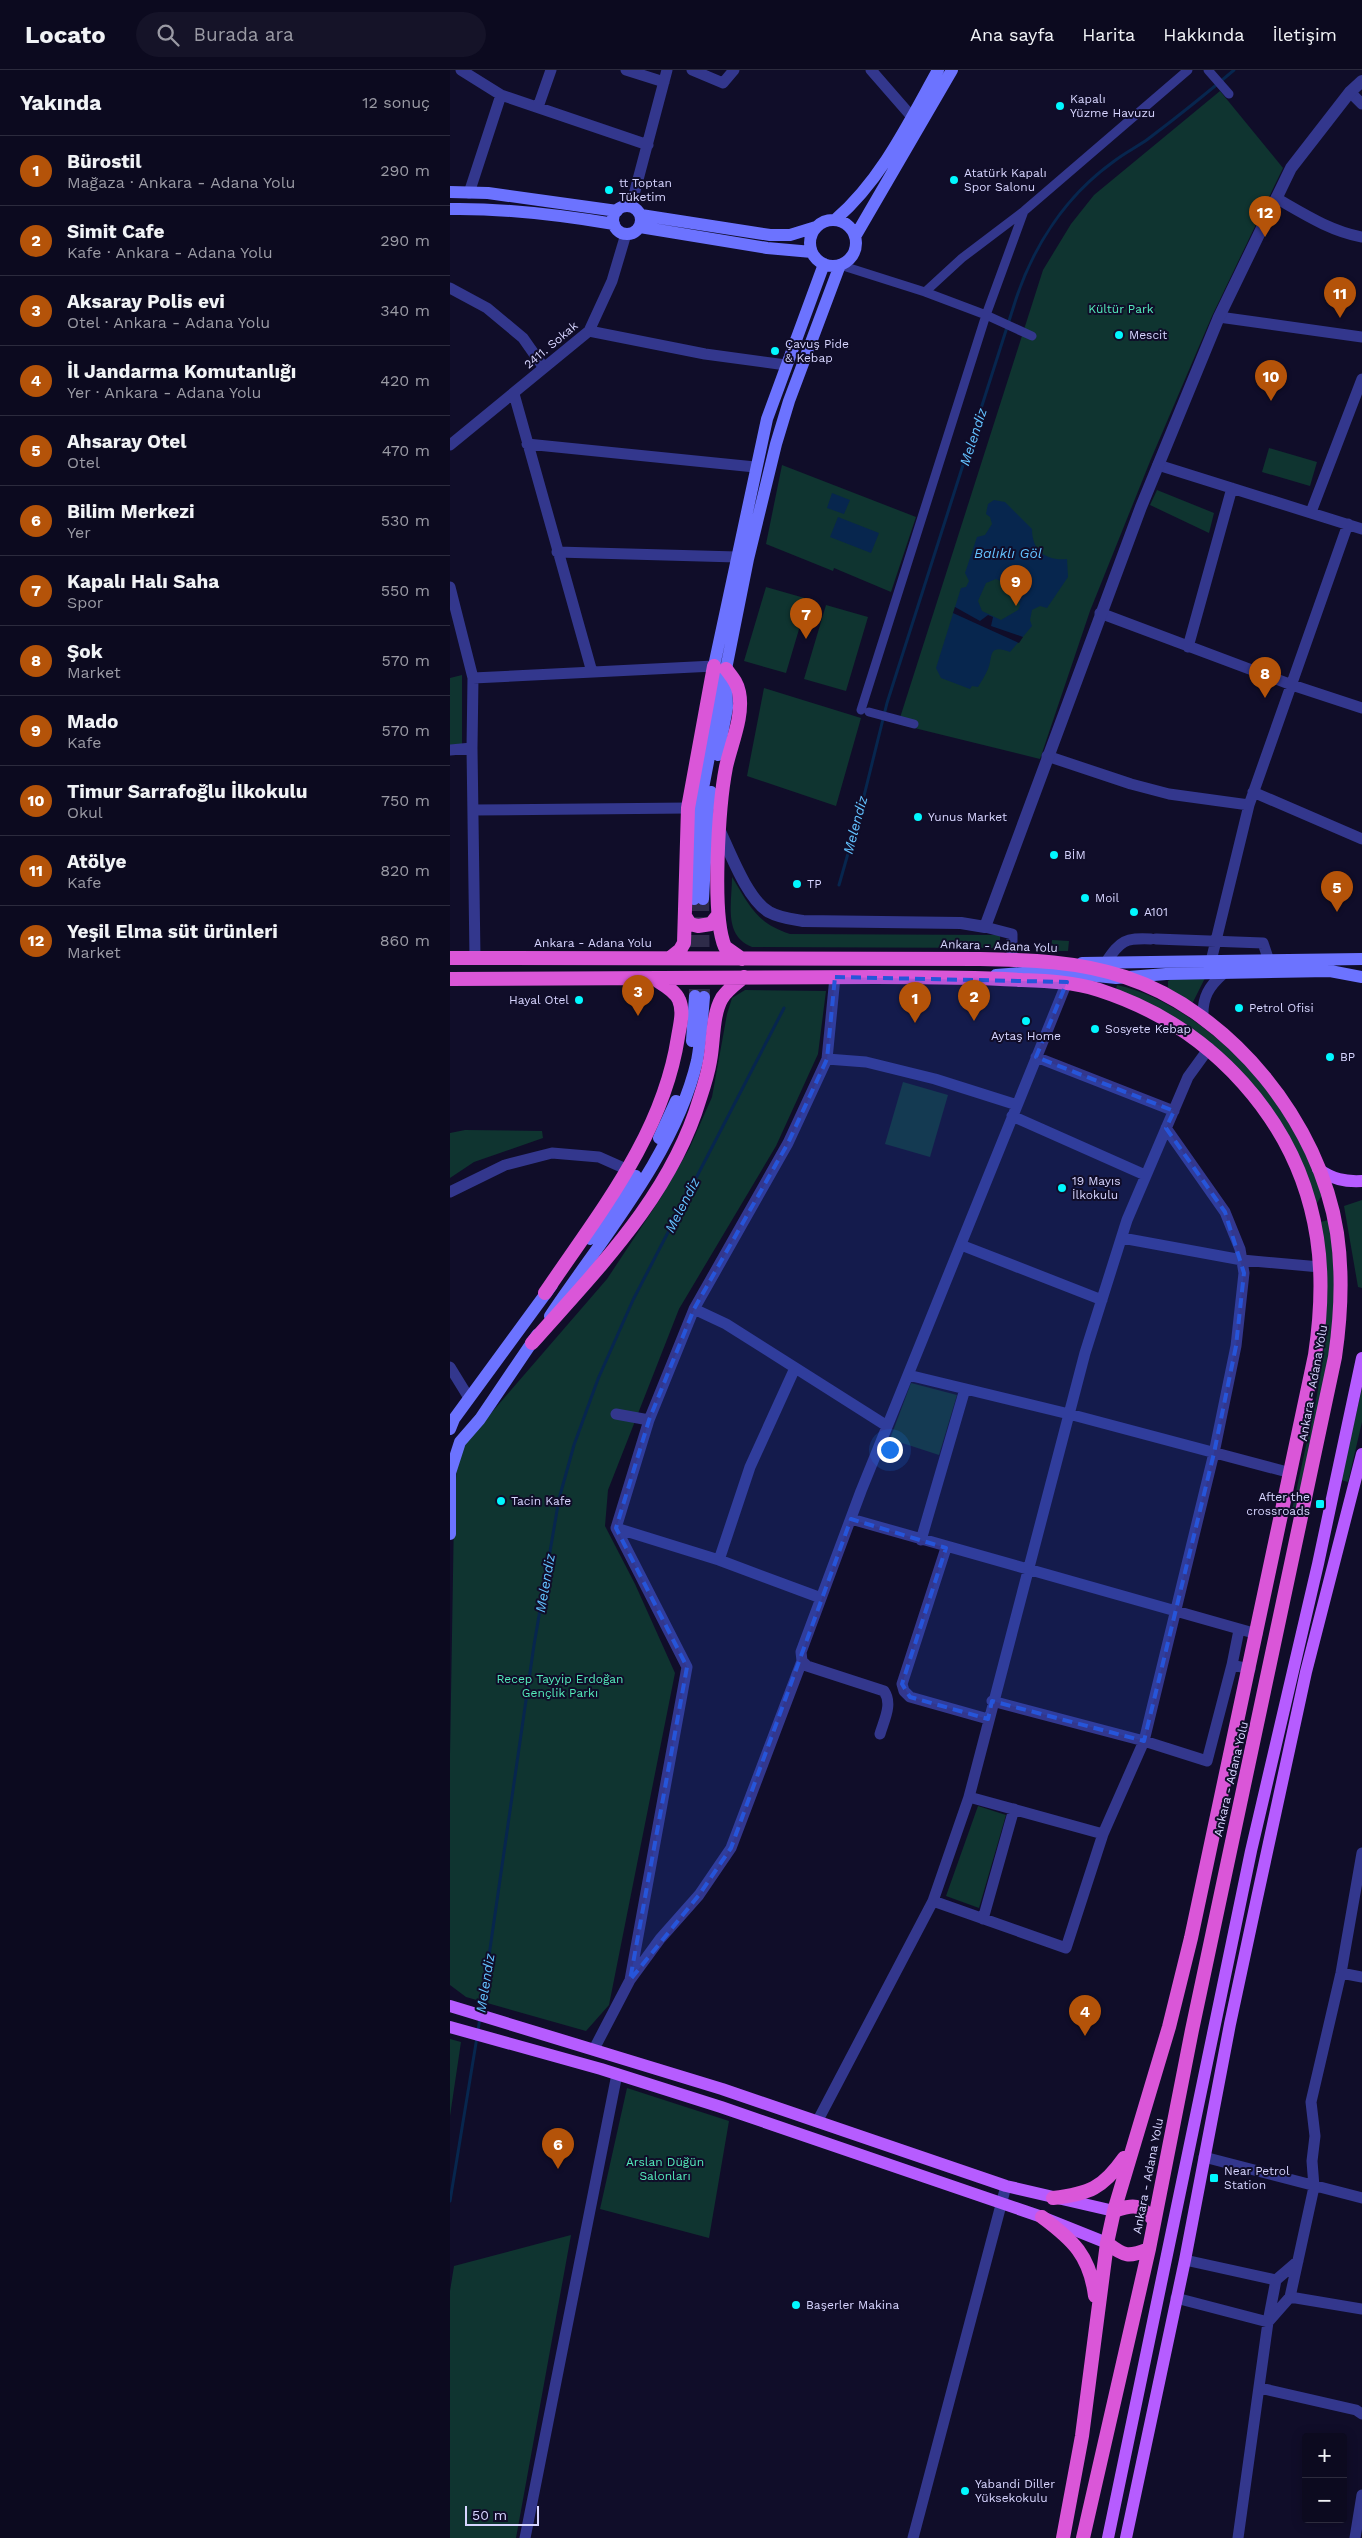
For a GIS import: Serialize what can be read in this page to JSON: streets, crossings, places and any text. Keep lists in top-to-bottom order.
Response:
{
  "streets": {
    "highway": ["Ankara - Adana Yolu"],
    "street": ["2411. Sokak"]
  },
  "water": ["Melendiz", "Balıklı Göl"],
  "parks": ["Kültür Park", "Recep Tayyip Erdoğan Gençlik Parkı", "Arslan Düğün Salonları"],
  "places": {
    "other": [
      "Kapalı Yüzme Havuzu",
      "Atatürk Kapalı Spor Salonu",
      "tt Toptan Tüketim",
      "Mescit",
      "Çavuş Pide & Kebap",
      "Yunus Market",
      "BİM",
      "TP",
      "Moil",
      "A101",
      "Hayal Otel",
      "Petrol Ofisi",
      "Aytaş Home",
      "Sosyete Kebap",
      "BP",
      "19 Mayıs İlkokulu",
      "Tacin Kafe",
      "Başerler Makina",
      "Yabandi Diller Yüksekokulu"
    ],
    "transit": ["After the crossroads", "Near Petrol Station"]
  },
  "scale_bar": "50 m",
  "page": {
    "header": "Locato",
    "search": "Burada ara",
    "nav": [
      "Ana sayfa",
      "Harita",
      "Hakkında",
      "İletişim"
    ],
    "heading": ["Yakında", "12 sonuç"],
    "list": [
      {
        "mark": "1",
        "name": "Bürostil",
        "note": "Mağaza · Ankara - Adana Yolu",
        "value": "290 m"
      },
      {
        "mark": "2",
        "name": "Simit Cafe",
        "note": "Kafe · Ankara - Adana Yolu",
        "value": "290 m"
      },
      {
        "mark": "3",
        "name": "Aksaray Polis evi",
        "note": "Otel · Ankara - Adana Yolu",
        "value": "340 m"
      },
      {
        "mark": "4",
        "name": "İl Jandarma Komutanlığı",
        "note": "Yer · Ankara - Adana Yolu",
        "value": "420 m"
      },
      {
        "mark": "5",
        "name": "Ahsaray Otel",
        "note": "Otel",
        "value": "470 m"
      },
      {
        "mark": "6",
        "name": "Bilim Merkezi",
        "note": "Yer",
        "value": "530 m"
      },
      {
        "mark": "7",
        "name": "Kapalı Halı Saha",
        "note": "Spor",
        "value": "550 m"
      },
      {
        "mark": "8",
        "name": "Şok",
        "note": "Market",
        "value": "570 m"
      },
      {
        "mark": "9",
        "name": "Mado",
        "note": "Kafe",
        "value": "570 m"
      },
      {
        "mark": "10",
        "name": "Timur Sarrafoğlu İlkokulu",
        "note": "Okul",
        "value": "750 m"
      },
      {
        "mark": "11",
        "name": "Atölye",
        "note": "Kafe",
        "value": "820 m"
      },
      {
        "mark": "12",
        "name": "Yeşil Elma süt ürünleri",
        "note": "Market",
        "value": "860 m"
      }
    ],
    "pins": [
      "12",
      "11",
      "10",
      "9",
      "7",
      "8",
      "5",
      "3",
      "2",
      "1",
      "4",
      "6"
    ],
    "map_buttons": ["+", "−"],
    "scale": "50 m"
  }
}
